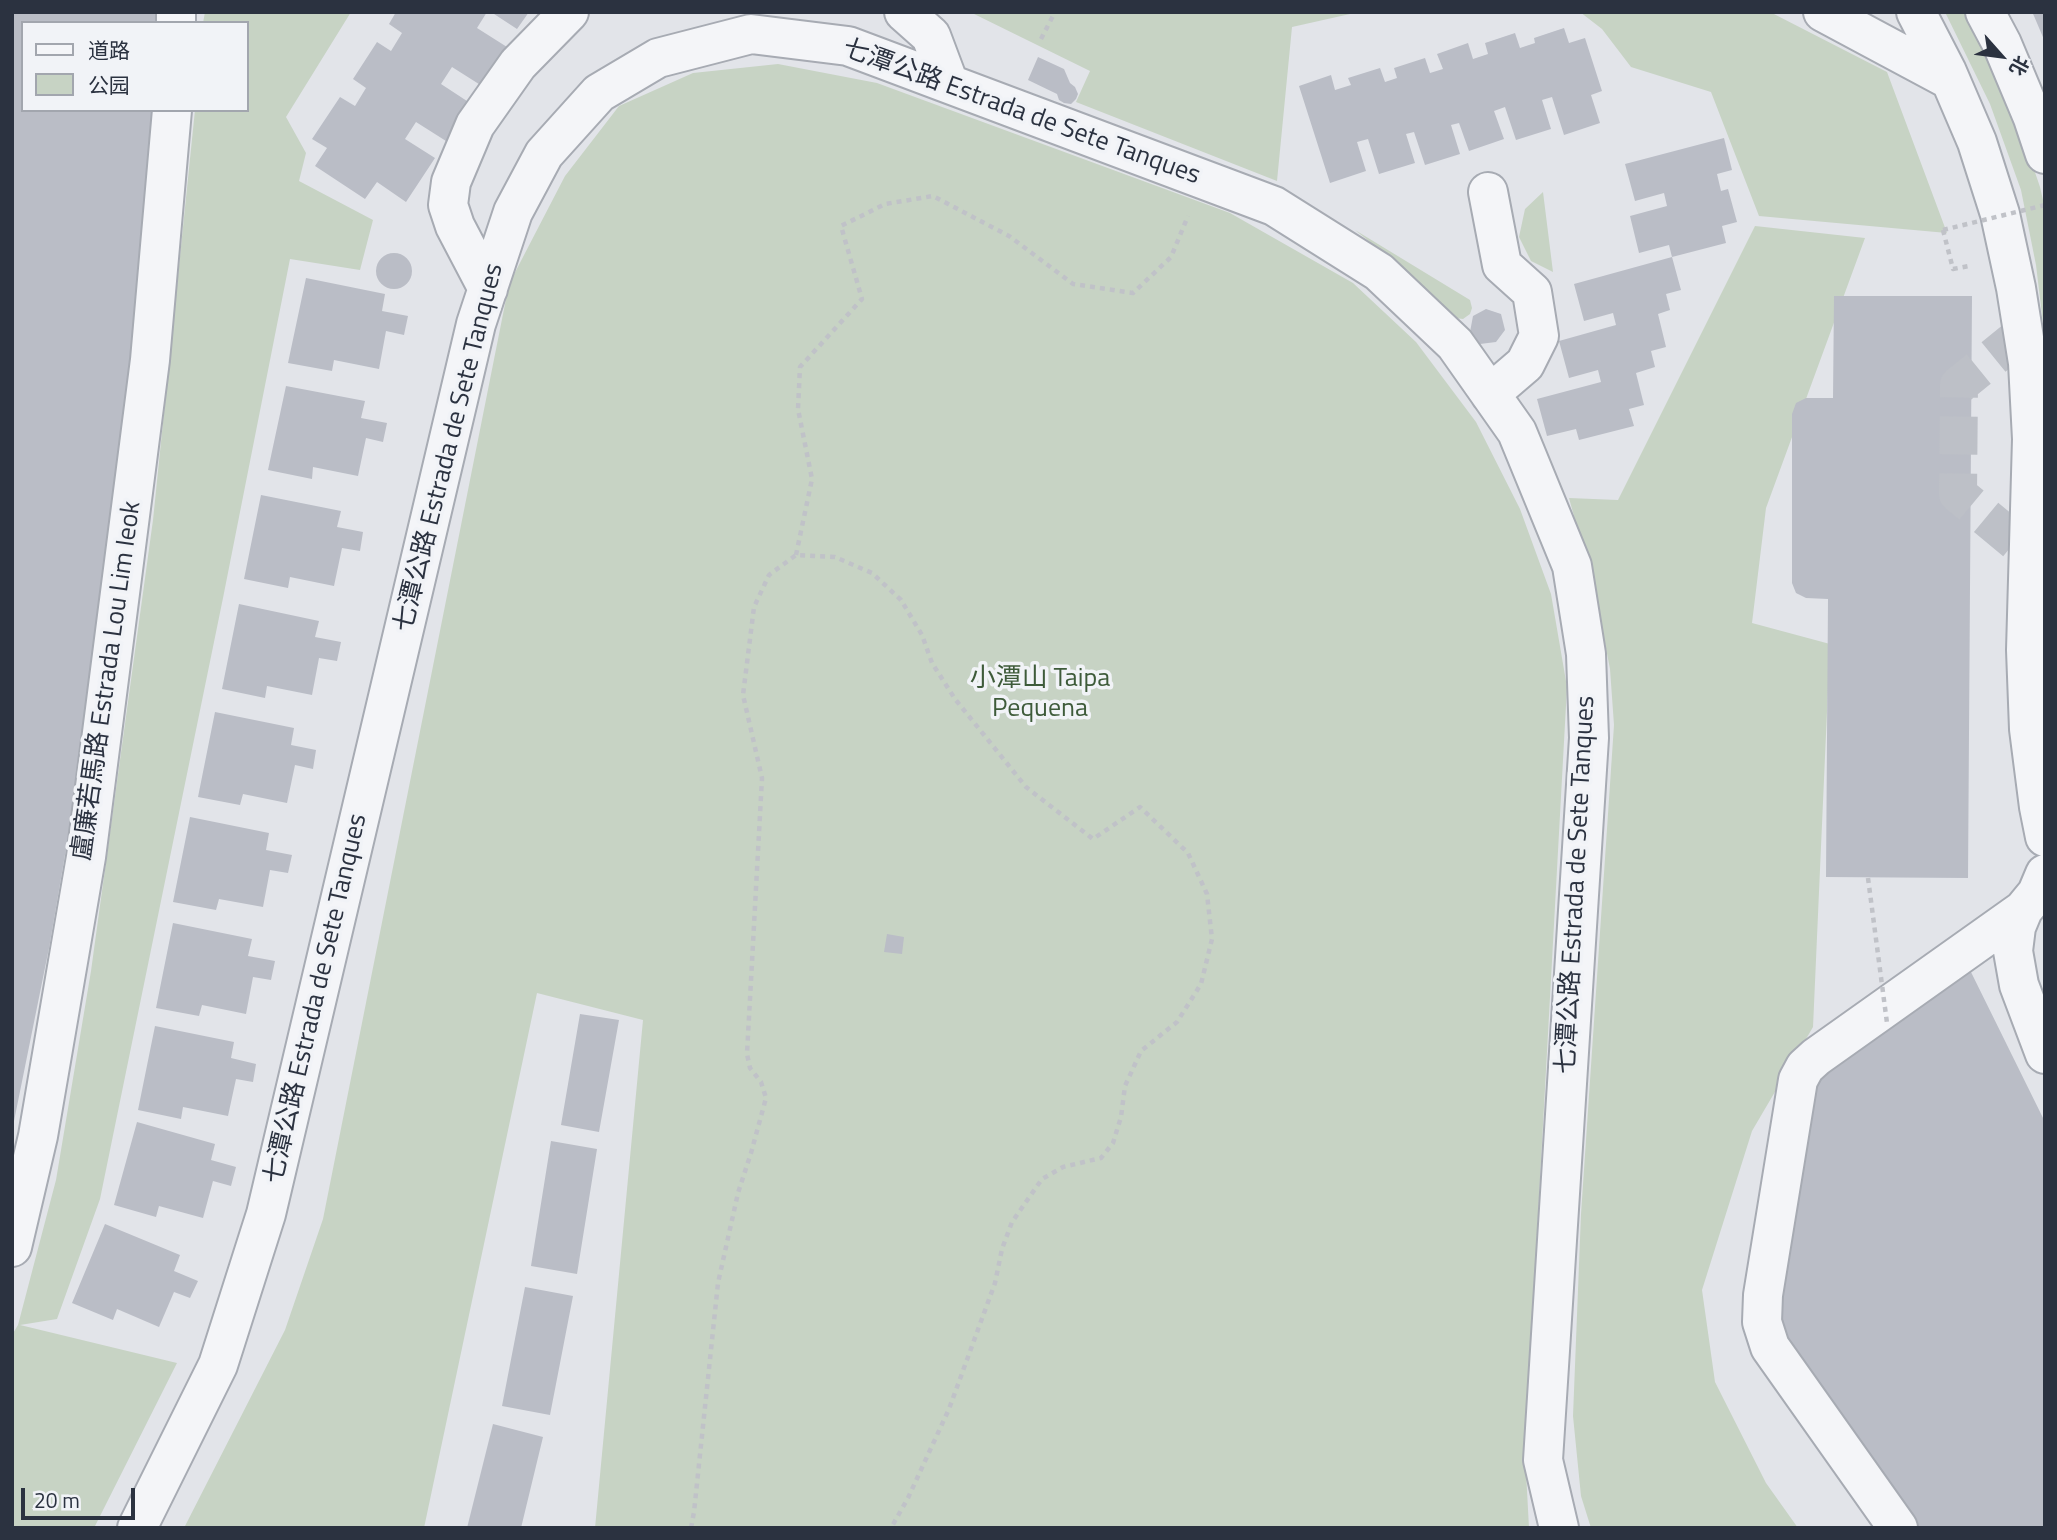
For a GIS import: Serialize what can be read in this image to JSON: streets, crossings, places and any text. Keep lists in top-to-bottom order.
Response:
{
  "streets": {
    "street": ["七潭公路 Estrada de Sete Tanques", "盧廉若馬路 Estrada Lou Lim Ieok"]
  },
  "parks": ["小潭山 Taipa Pequena"],
  "legend": ["道路", "公园"],
  "scale_bar": "20 m",
  "north": "bottom right"
}
